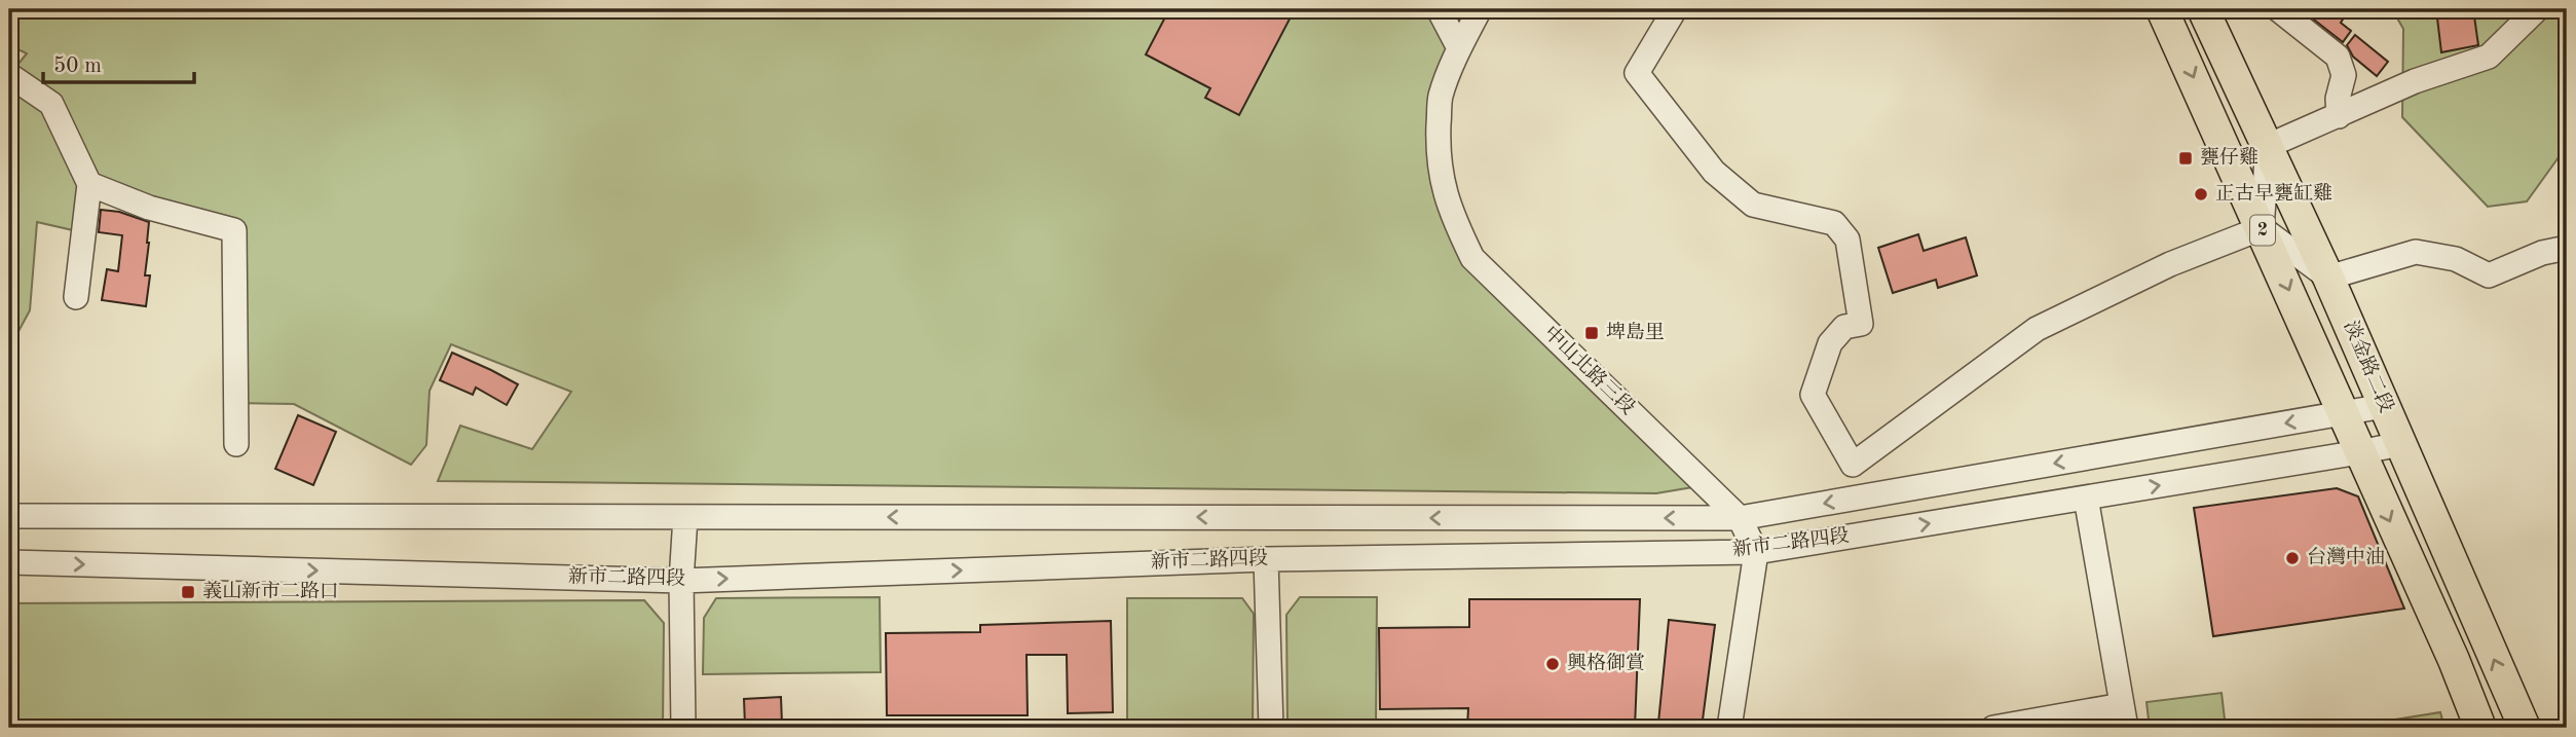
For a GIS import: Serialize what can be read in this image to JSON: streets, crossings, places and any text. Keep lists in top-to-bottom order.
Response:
{
  "streets": {
    "main road": ["2", "淡金路二段"],
    "street": ["中山北路三段", "新市二路四段"]
  },
  "crossings": [
    ["淡金路二段", "新市二路四段"],
    ["中山北路三段", "新市二路四段"]
  ],
  "places": {
    "transit": ["甕仔雞", "埤島里", "義山新市二路口"],
    "other": ["正古早甕缸雞", "台灣中油", "興格御賞"]
  },
  "scale_bar": "50 m"
}
